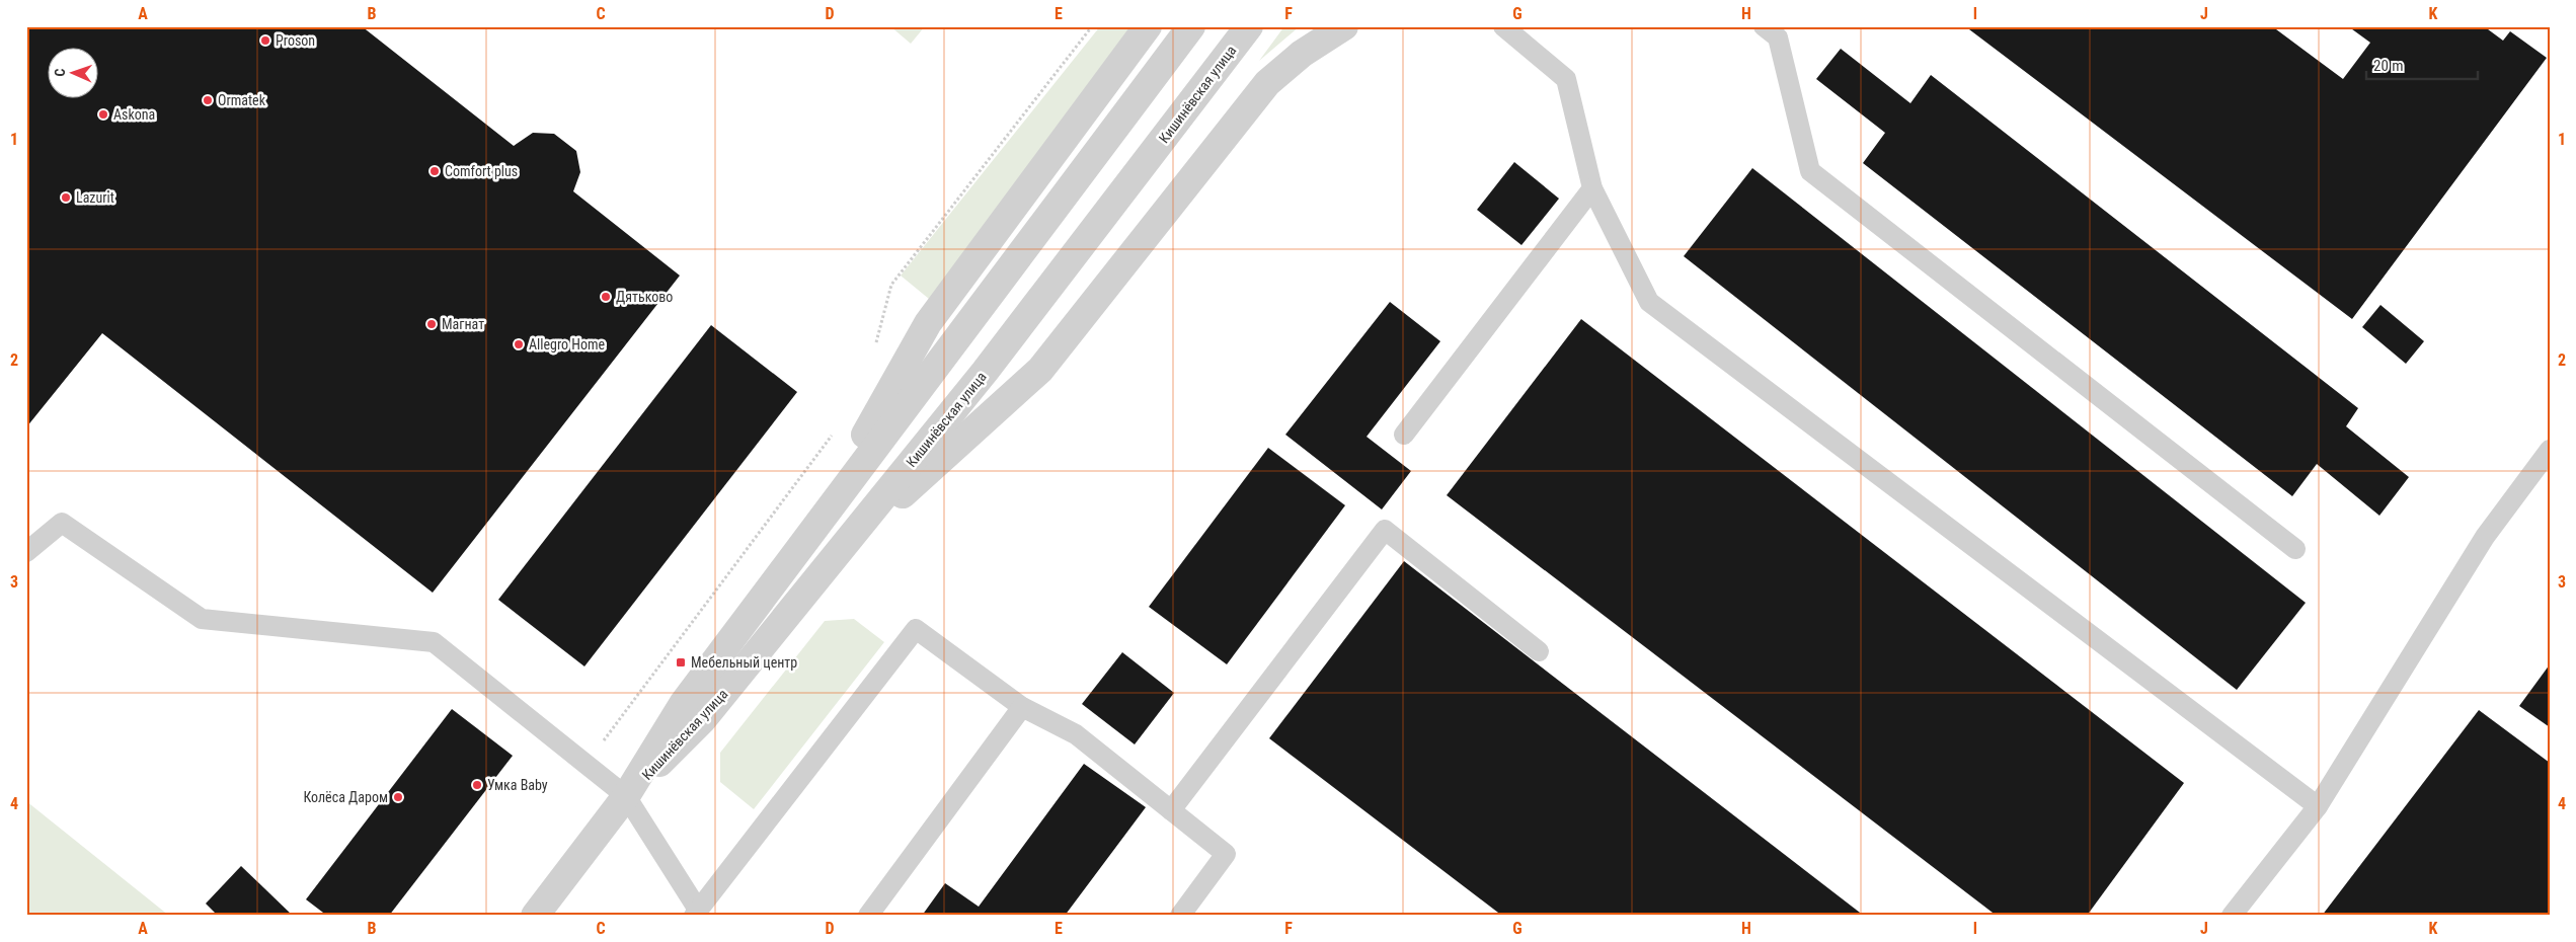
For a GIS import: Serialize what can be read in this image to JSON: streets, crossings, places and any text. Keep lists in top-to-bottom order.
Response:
{
  "streets": {
    "street": ["Кишинёвская улица"]
  },
  "places": {
    "other": [
      "Proson",
      "Ormatek",
      "Askona",
      "Comfort plus",
      "Lazurit",
      "Дятьково",
      "Магнат",
      "Allegro Home",
      "Умка Baby",
      "Колёса Даром"
    ],
    "transit": ["Мебельный центр"]
  },
  "scale_bar": "20 m",
  "north": "left",
  "grid": {
    "columns": [
      "A",
      "B",
      "C",
      "D",
      "E",
      "F",
      "G",
      "H",
      "I",
      "J",
      "K"
    ],
    "rows": [
      "1",
      "2",
      "3",
      "4"
    ]
  }
}
